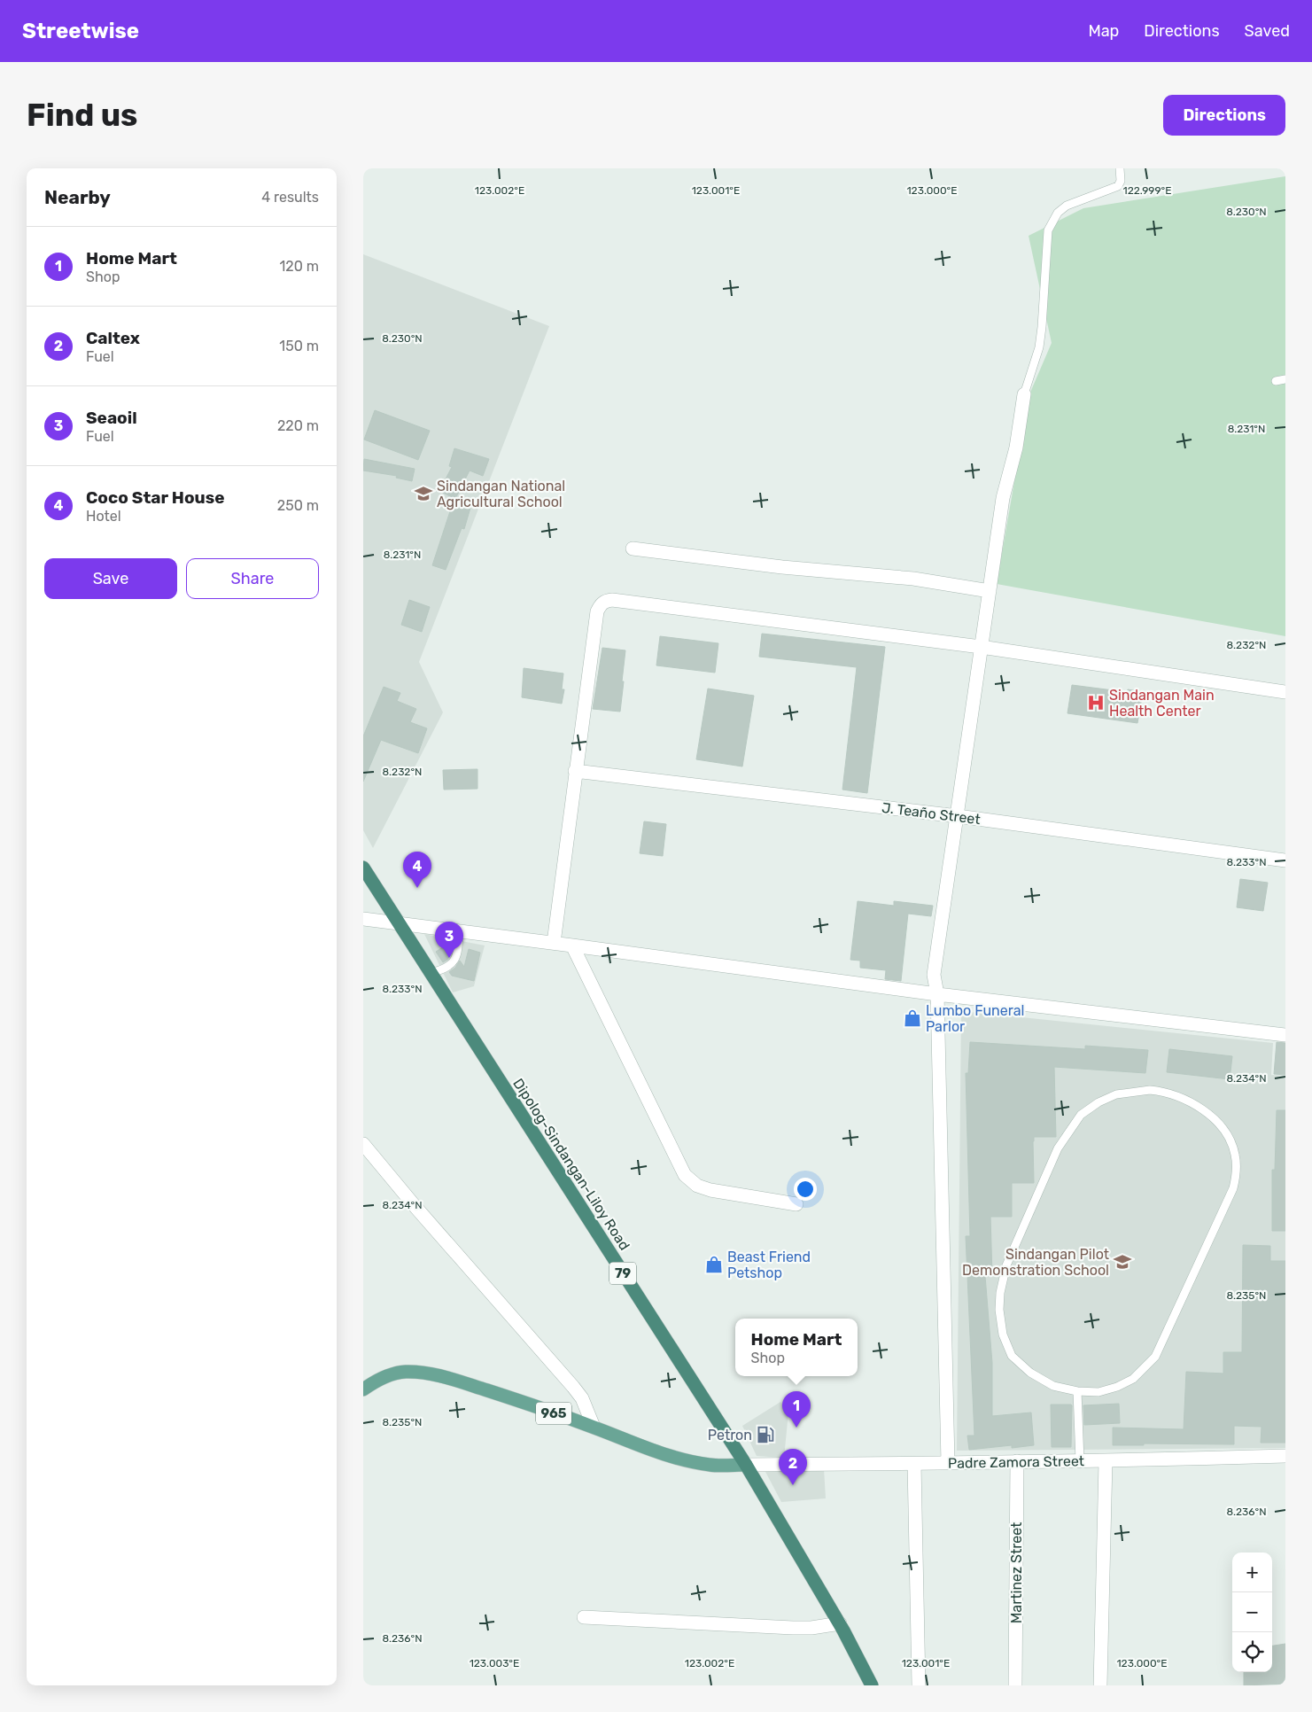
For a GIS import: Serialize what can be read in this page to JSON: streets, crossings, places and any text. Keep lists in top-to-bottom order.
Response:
{
  "streets": {
    "highway": ["Dipolog-Sindangan-Liloy Road", "79"],
    "main road": ["965"],
    "street": ["J. Teaño Street", "Padre Zamora Street", "Martinez Street"]
  },
  "crossings": [
    ["Dipolog-Sindangan-Liloy Road", "965"],
    ["Dipolog-Sindangan-Liloy Road", "Padre Zamora Street"],
    ["965", "Padre Zamora Street"],
    ["Padre Zamora Street", "Martinez Street"]
  ],
  "places": {
    "school or university": ["Sindangan National Agricultural School", "Sindangan Pilot Demonstration School"],
    "hospital": ["Sindangan Main Health Center"],
    "shop": ["Lumbo Funeral Parlor", "Beast Friend Petshop"],
    "fuel station": ["Petron"]
  },
  "page": {
    "header": "Streetwise",
    "nav": ["Map", "Directions", "Saved"],
    "buttons": [
      "Directions",
      ["Save", "Share"]
    ],
    "title": "Find us",
    "heading": ["Nearby", "4 results"],
    "list": [
      {
        "mark": "1",
        "name": "Home Mart",
        "note": "Shop",
        "value": "120 m"
      },
      {
        "mark": "2",
        "name": "Caltex",
        "note": "Fuel",
        "value": "150 m"
      },
      {
        "mark": "3",
        "name": "Seaoil",
        "note": "Fuel",
        "value": "220 m"
      },
      {
        "mark": "4",
        "name": "Coco Star House",
        "note": "Hotel",
        "value": "250 m"
      }
    ],
    "pins": [
      "4",
      "3",
      "1",
      "2"
    ],
    "popup": ["Home Mart", "Shop"],
    "map_buttons": ["+", "−"]
  },
  "coordinates": [
    "123.002°E",
    "123.001°E",
    "123.000°E",
    "122.999°E",
    "8.230°N",
    "8.231°N",
    "8.232°N",
    "8.233°N",
    "8.234°N",
    "8.235°N",
    "8.236°N",
    "123.003°E"
  ]
}
